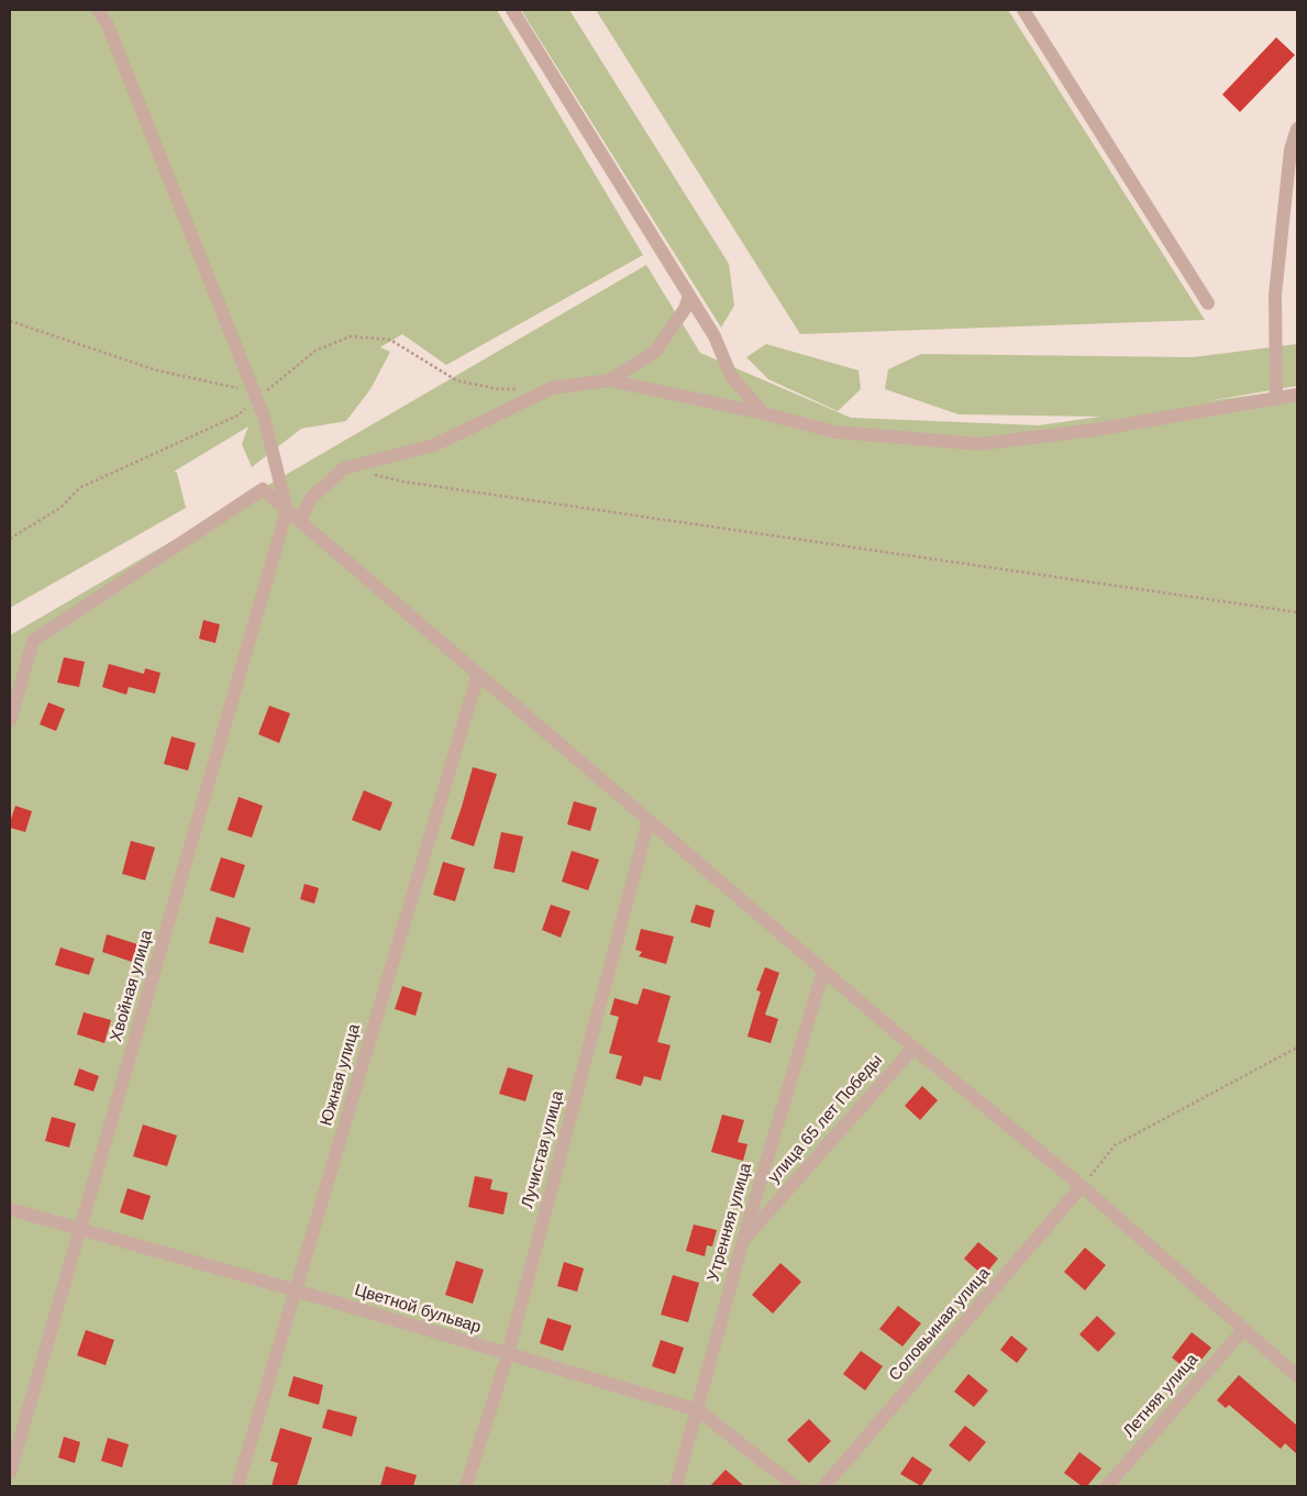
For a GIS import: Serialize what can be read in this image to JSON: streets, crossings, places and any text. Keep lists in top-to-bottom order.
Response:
{
  "streets": {
    "street": [
      "Хвойная улица",
      "Южная улица",
      "улица 65 лет Победы",
      "Лучистая улица",
      "Утренняя улица",
      "Цветной бульвар",
      "Соловьиная улица",
      "Летняя улица"
    ]
  },
  "crossings": [
    ["Хвойная улица", "Цветной бульвар"],
    ["Южная улица", "Цветной бульвар"],
    ["улица 65 лет Победы", "Утренняя улица"],
    ["Лучистая улица", "Цветной бульвар"],
    ["Утренняя улица", "Цветной бульвар"]
  ]
}
